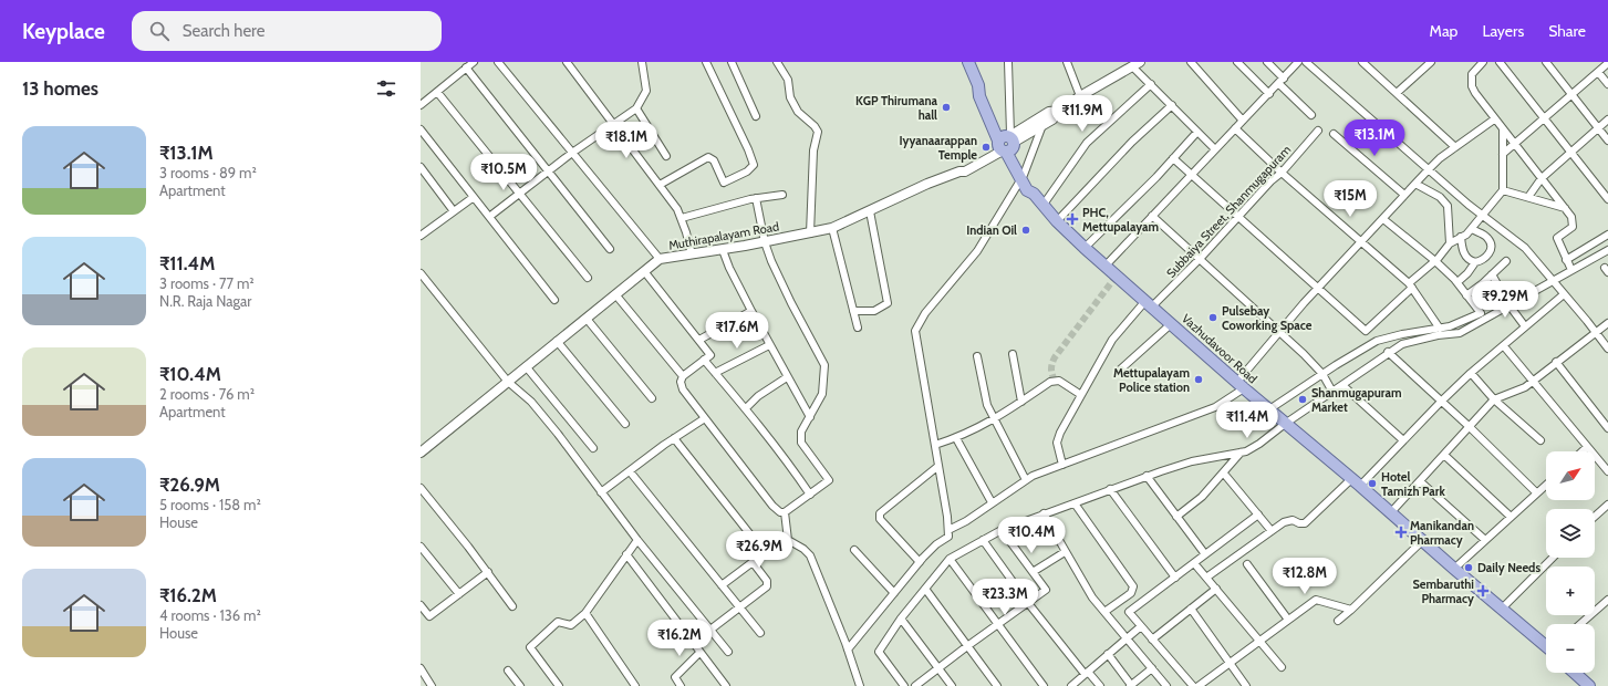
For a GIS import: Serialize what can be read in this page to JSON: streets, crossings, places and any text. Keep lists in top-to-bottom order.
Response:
{
  "streets": {
    "main road": ["Vazhudavoor Road"],
    "street": ["Subbaiya Street, Shanmugapuram", "Muthirapalayam Road"]
  },
  "crossings": [
    ["Subbaiya Street, Shanmugapuram", "Vazhudavoor Road"],
    ["Muthirapalayam Road", "Vazhudavoor Road"]
  ],
  "places": {
    "other": [
      "KGP Thirumana hall",
      "Iyyanaarappan Temple",
      "Indian Oil",
      "Pulsebay Coworking Space",
      "Mettupalayam Police station",
      "Shanmugapuram Market",
      "Hotel Tamizh Park",
      "Daily Needs"
    ],
    "health": ["PHC, Mettupalayam", "Manikandan Pharmacy", "Sembaruthi Pharmacy"]
  },
  "north": "top right",
  "page": {
    "header": "Keyplace",
    "search": "Search here",
    "nav": ["Map", "Layers", "Share"],
    "heading": "13 homes",
    "price": [
      "₹11.9M",
      "₹13.1M",
      "₹18.1M",
      "₹10.5M",
      "₹15M",
      "₹9.29M",
      "₹17.6M",
      "₹11.4M",
      "₹10.4M",
      "₹26.9M",
      "₹12.8M",
      "₹23.3M",
      "₹16.2M"
    ],
    "list": [
      {
        "name": "₹13.1M",
        "note": "3 rooms · 89 m² · Apartment"
      },
      {
        "name": "₹11.4M",
        "note": "3 rooms · 77 m² · N.R. Raja Nagar"
      },
      {
        "name": "₹10.4M",
        "note": "2 rooms · 76 m² · Apartment"
      },
      {
        "name": "₹26.9M",
        "note": "5 rooms · 158 m² · House"
      },
      {
        "name": "₹16.2M",
        "note": "4 rooms · 136 m² · House"
      }
    ],
    "map_buttons": ["+", "−"]
  }
}
